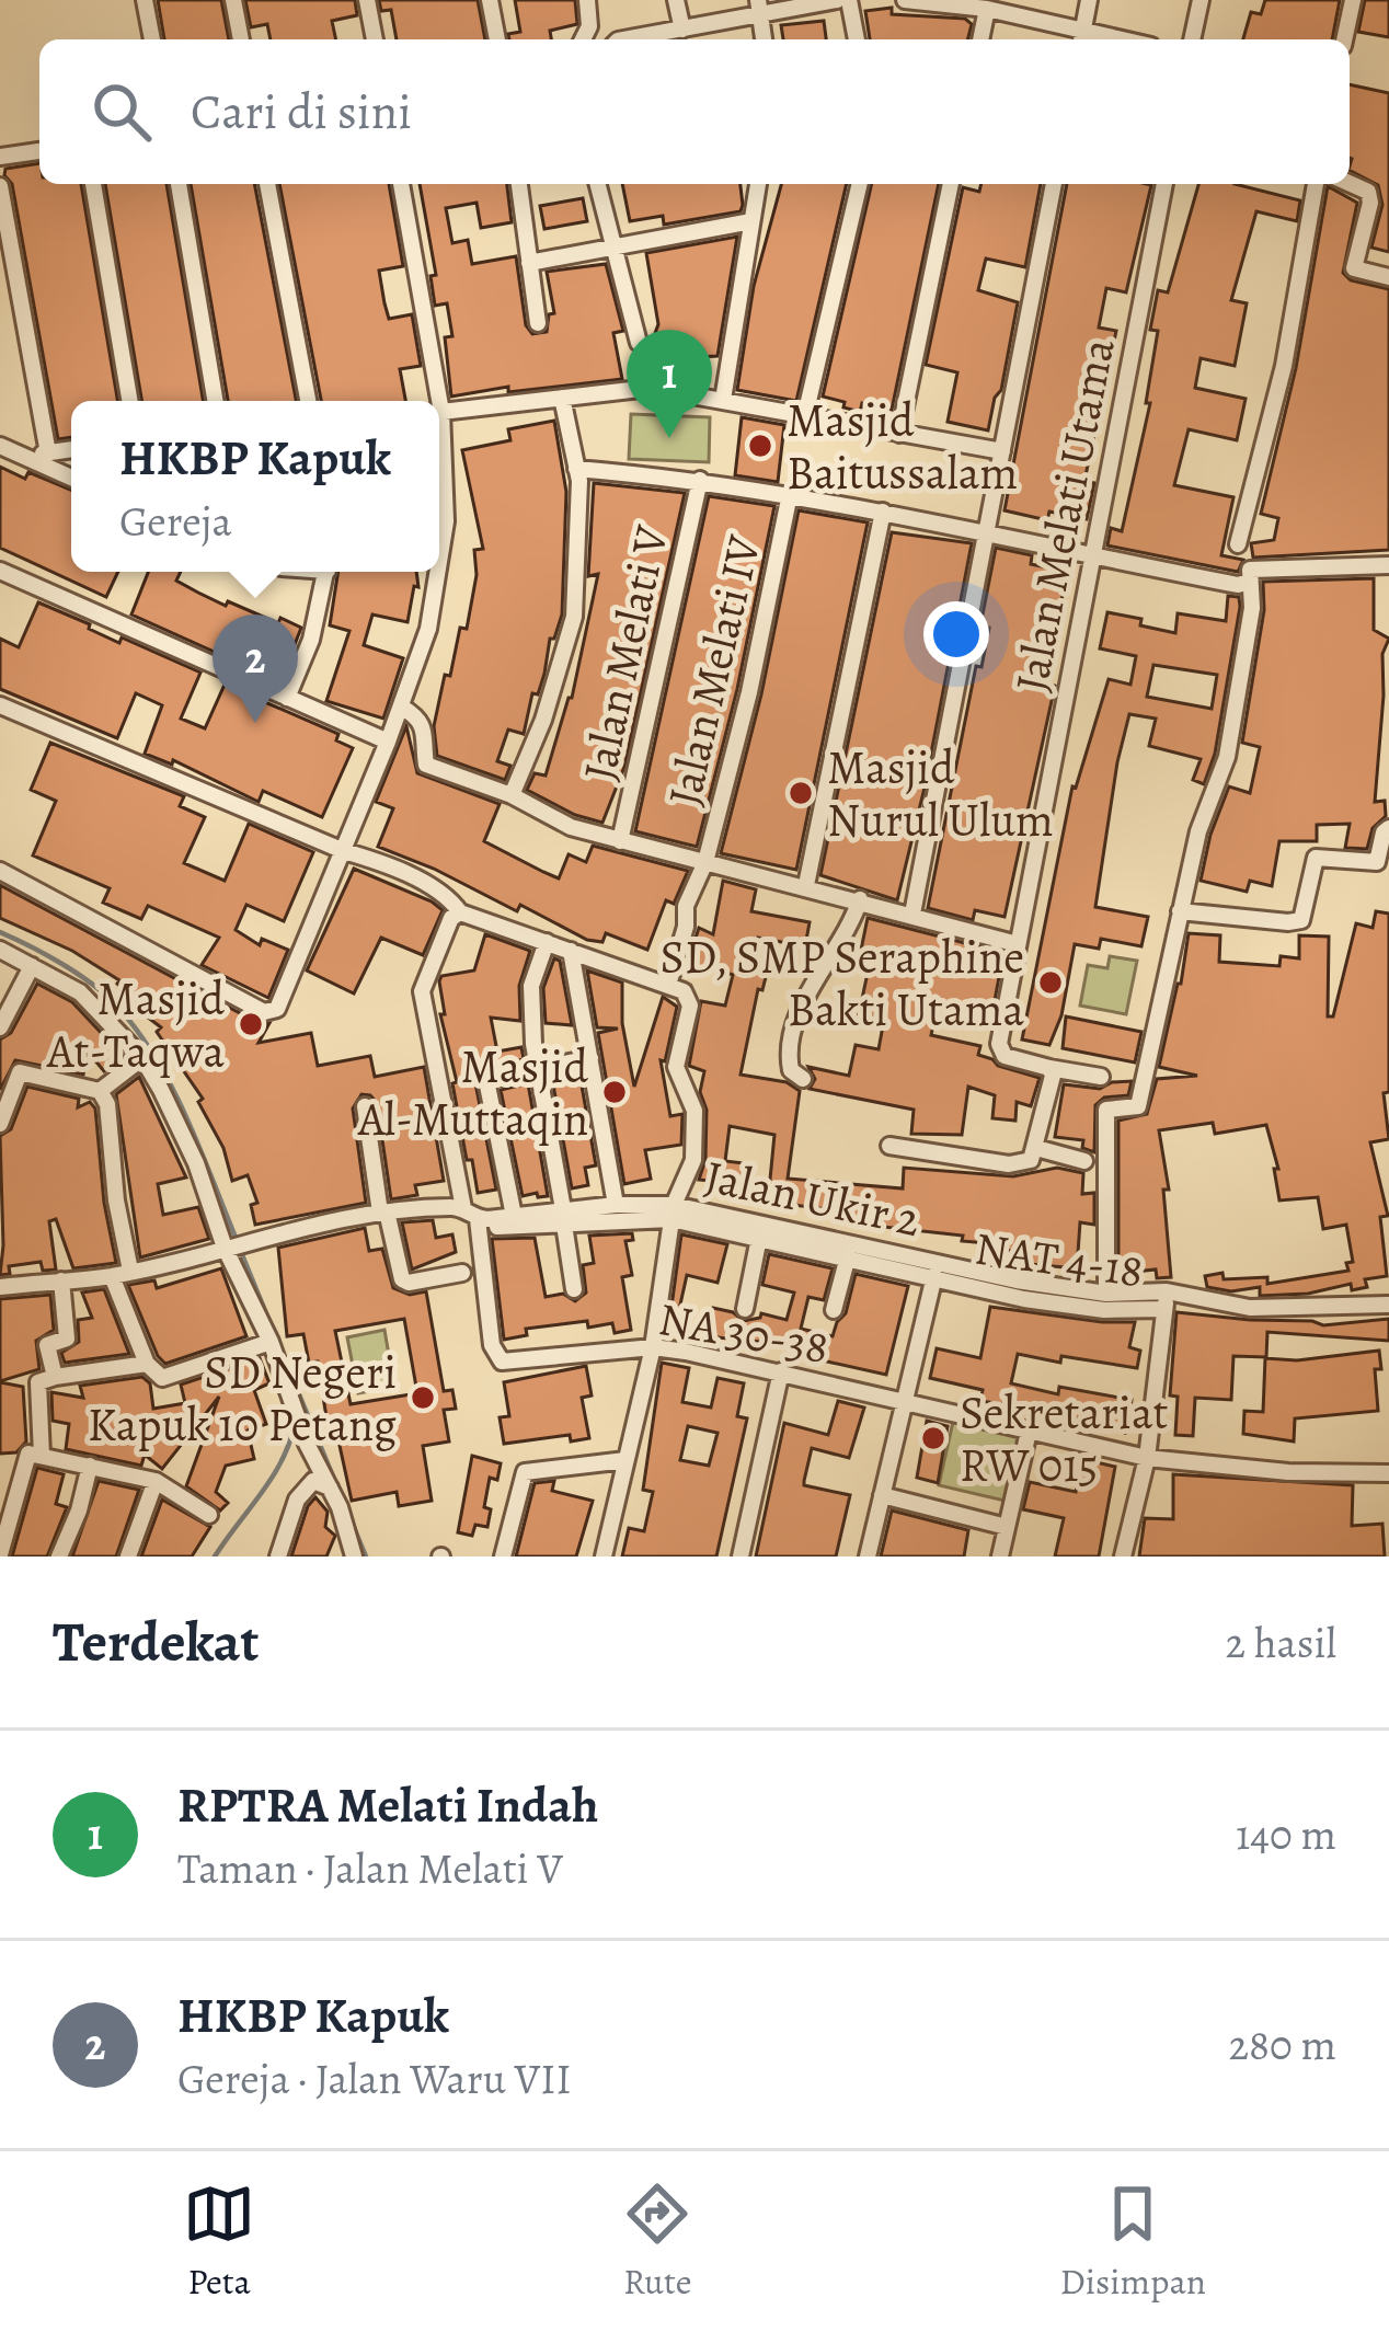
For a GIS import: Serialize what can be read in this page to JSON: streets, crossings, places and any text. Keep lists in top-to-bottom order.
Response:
{
  "streets": {
    "street": [
      "Jalan Melati Utama",
      "Jalan Melati V",
      "Jalan Melati IV",
      "Jalan Ukir 2",
      "NAT 4-18",
      "NA 30-38"
    ]
  },
  "crossings": [
    ["Jalan Ukir 2", "NAT 4-18"],
    ["Jalan Ukir 2", "NA 30-38"],
    ["NAT 4-18", "NA 30-38"]
  ],
  "places": [
    "Masjid Baitussalam",
    "Masjid Nurul Ulum",
    "SD, SMP Seraphine Bakti Utama",
    "Masjid At-Taqwa",
    "Masjid Al-Muttaqin",
    "SD Negeri Kapuk 10 Petang",
    "Sekretariat RW 015"
  ],
  "page": {
    "search": "Cari di sini",
    "pins": ["1", "2"],
    "popup": ["HKBP Kapuk", "Gereja"],
    "heading": ["Terdekat", "2 hasil"],
    "list": [
      {
        "mark": "1",
        "name": "RPTRA Melati Indah",
        "note": "Taman · Jalan Melati V",
        "value": "140 m"
      },
      {
        "mark": "2",
        "name": "HKBP Kapuk",
        "note": "Gereja · Jalan Waru VII",
        "value": "280 m"
      }
    ],
    "nav": ["Peta", "Rute", "Disimpan"]
  }
}
